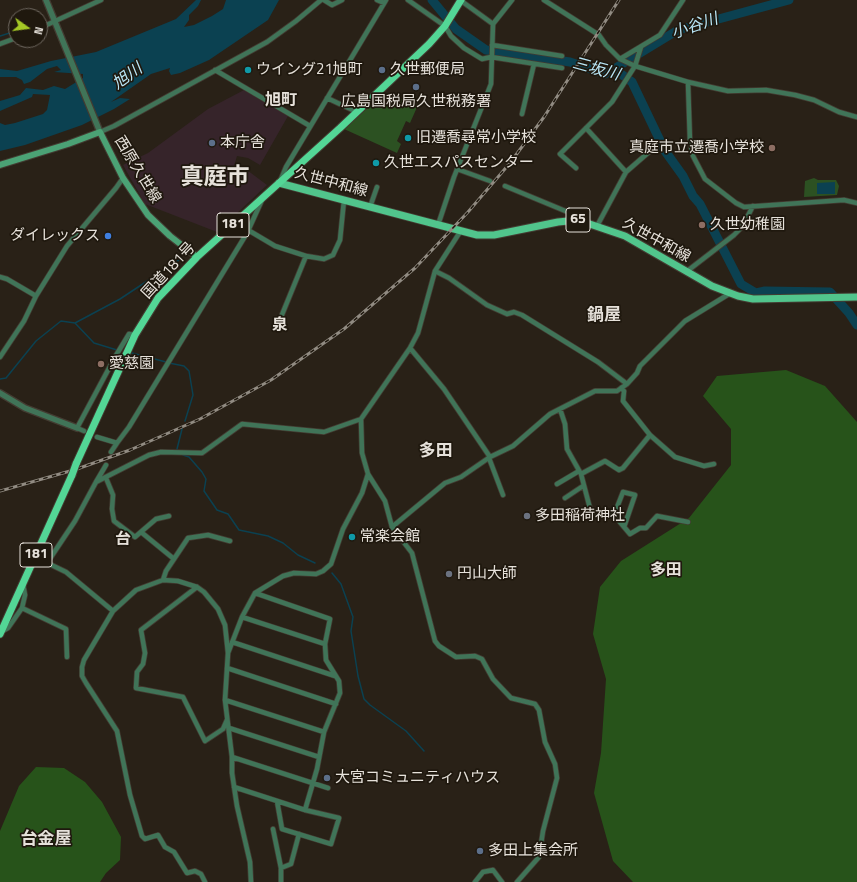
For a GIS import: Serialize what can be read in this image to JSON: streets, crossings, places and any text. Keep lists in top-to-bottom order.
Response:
{
  "streets": {
    "highway": ["181", "国道181号"],
    "main road": ["西原久世線", "久世中和線", "65"]
  },
  "crossings": [
    ["西原久世線", "国道181号"],
    ["久世中和線", "国道181号"]
  ],
  "districts": [
    "旭町",
    "真庭市",
    "鍋屋",
    "泉",
    "多田",
    "台",
    "多田",
    "台金屋"
  ],
  "water": ["小谷川", "三坂川", "旭川"],
  "places": [
    "ウイング21旭町",
    "久世郵便局",
    "広島国税局久世税務署",
    "旧遷喬尋常小学校",
    "本庁舎",
    "真庭市立遷喬小学校",
    "久世エスパスセンター",
    "久世幼稚園",
    "ダイレックス",
    "愛慈園",
    "多田稲荷神社",
    "常楽会館",
    "円山大師",
    "大宮コミュニティハウス",
    "多田上集会所"
  ],
  "north": "right"
}
